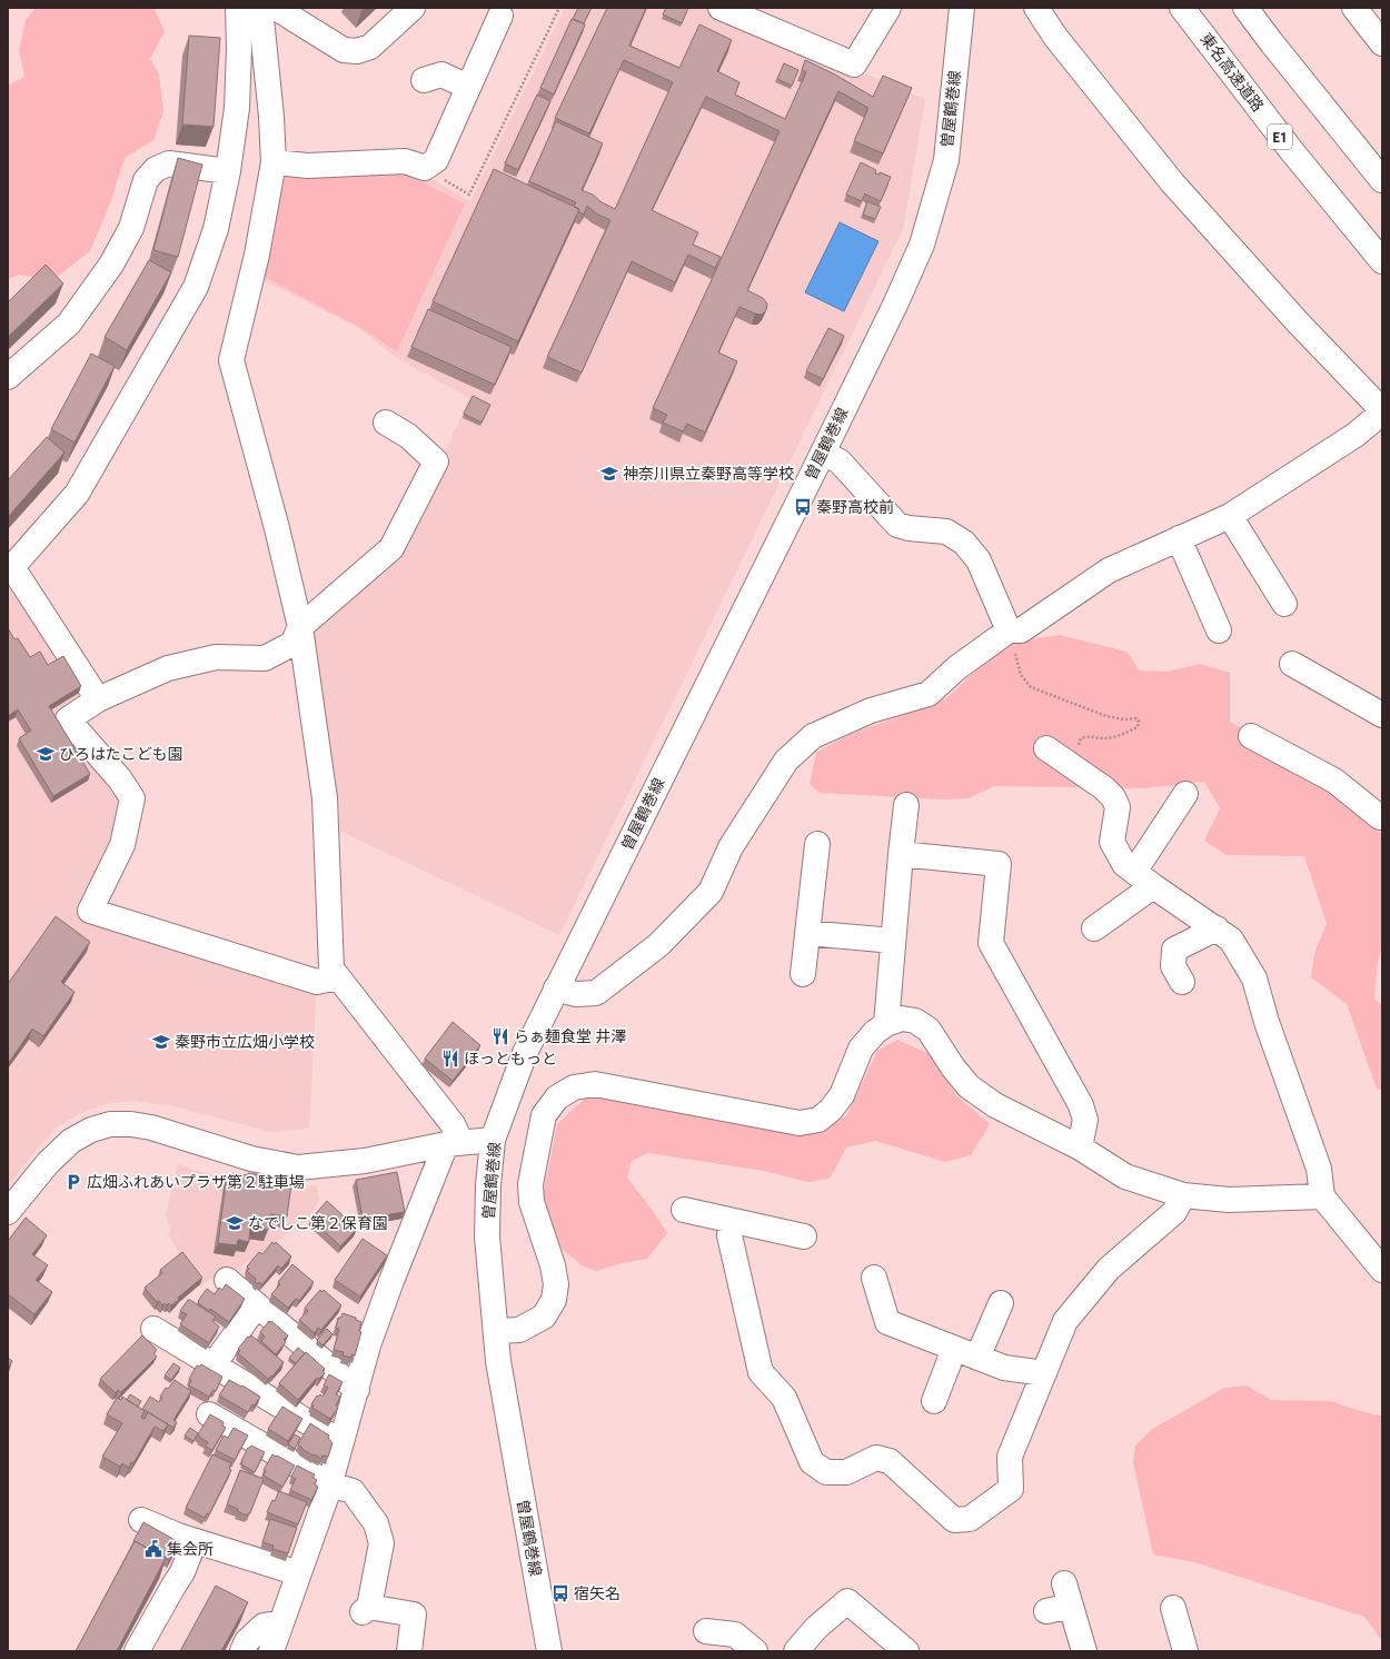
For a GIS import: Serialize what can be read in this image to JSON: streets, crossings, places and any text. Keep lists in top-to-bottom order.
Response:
{
  "streets": {
    "main road": ["東名高速道路", "曽屋鶴巻線", "E1"]
  },
  "places": {
    "school or university": [
      "神奈川県立秦野高等学校",
      "ひろはたこども園",
      "秦野市立広畑小学校",
      "なでしこ第２保育園"
    ],
    "bus stop": ["秦野高校前", "宿矢名"],
    "restaurant": ["らぁ麺食堂 井澤", "ほっともっと"],
    "parking": ["広畑ふれあいプラザ第２駐車場"],
    "public building": ["集会所"]
  }
}
